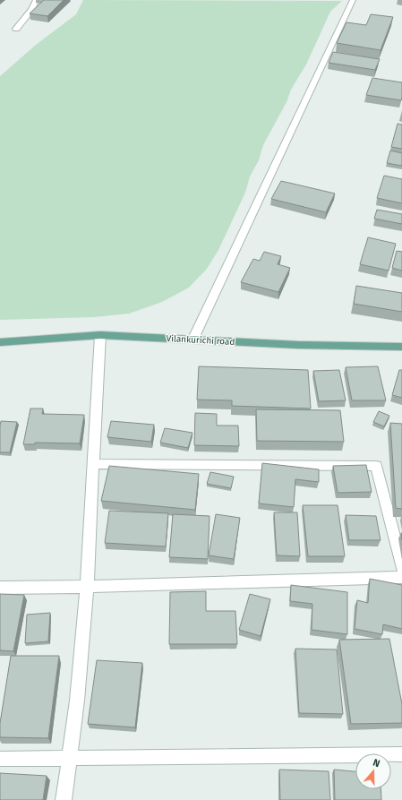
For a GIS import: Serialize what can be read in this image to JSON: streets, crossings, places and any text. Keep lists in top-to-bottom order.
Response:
{
  "streets": {
    "main road": ["Vilankurichi road"]
  },
  "north": "top"
}
